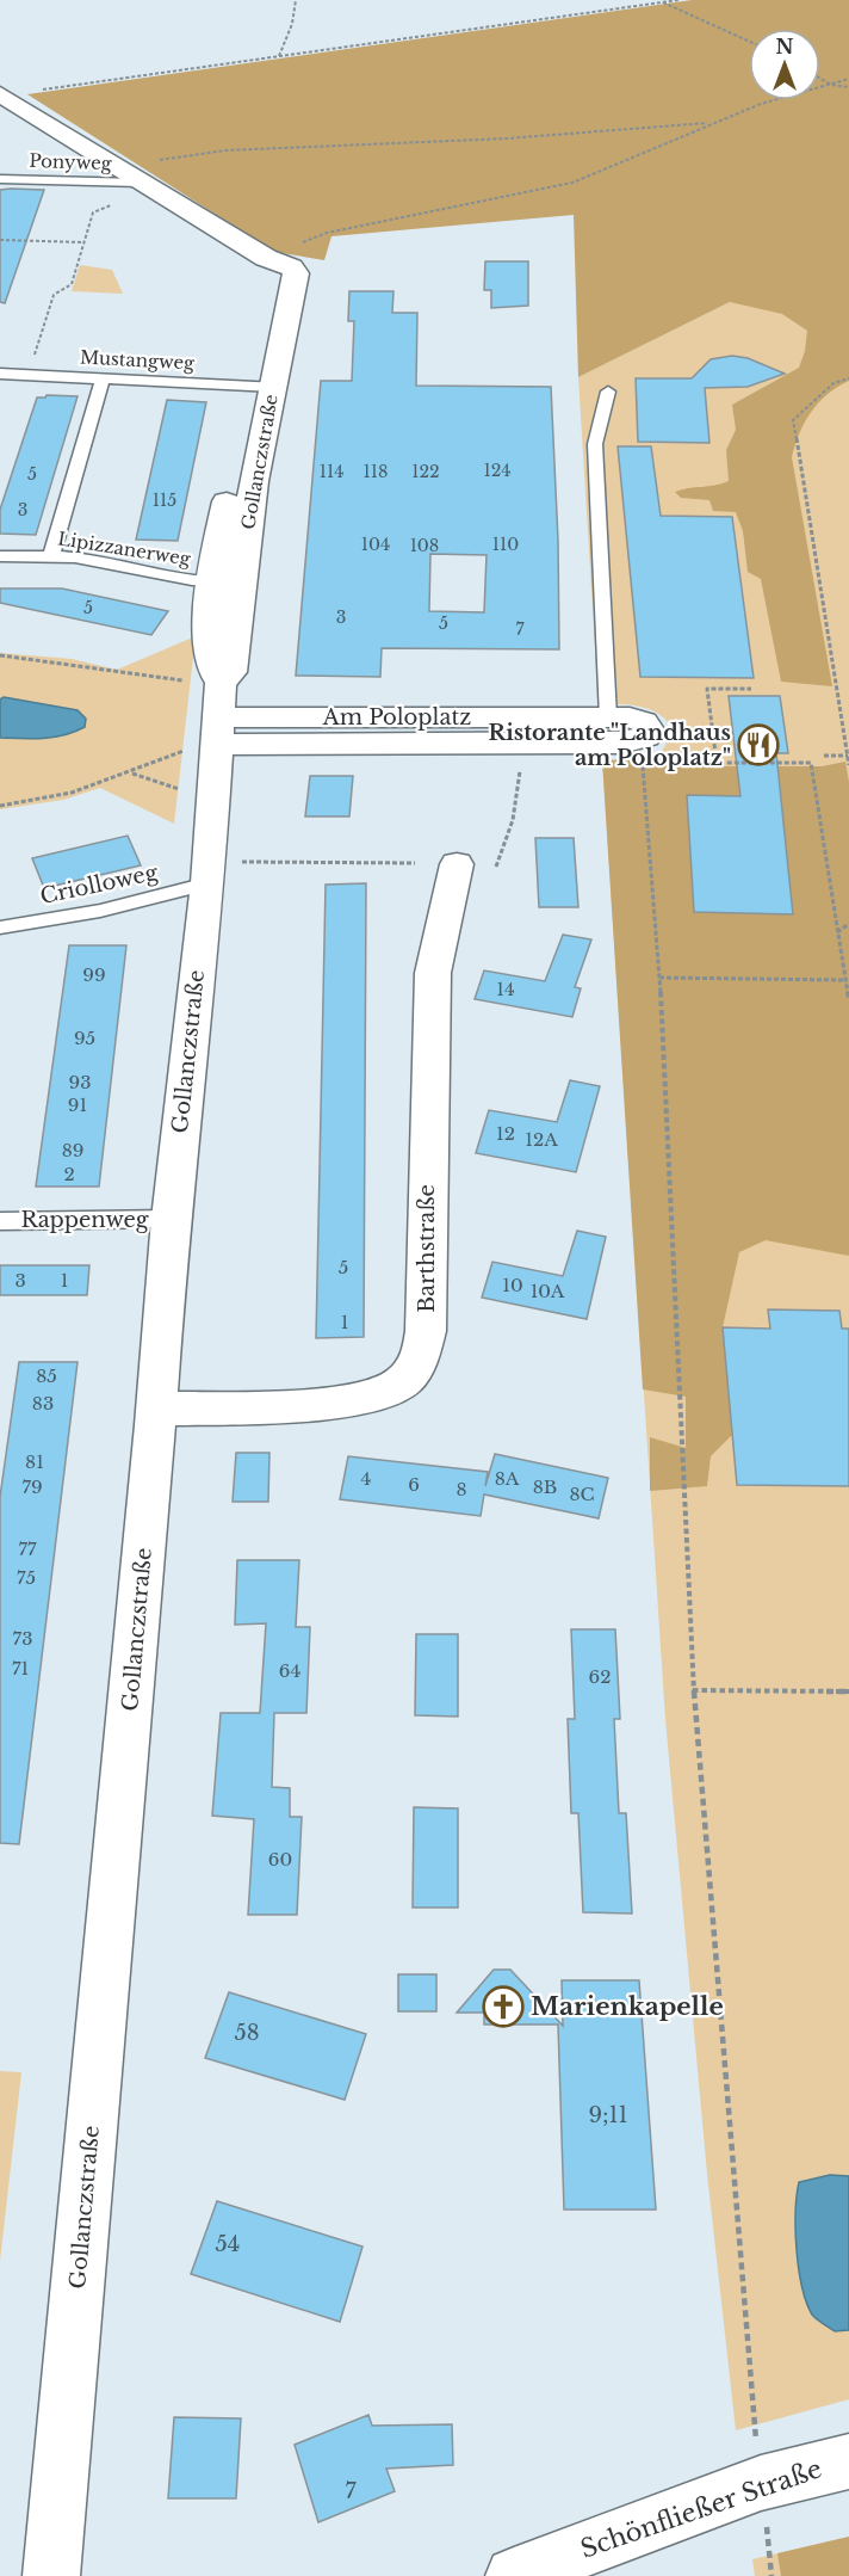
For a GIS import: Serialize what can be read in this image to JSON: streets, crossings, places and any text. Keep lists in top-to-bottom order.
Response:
{
  "streets": {
    "street": [
      "Gollanczstraße",
      "Am Poloplatz",
      "Barthstraße",
      "Schönfließer Straße"
    ],
    "lane": [
      "Ponyweg",
      "Mustangweg",
      "Lipizzanerweg",
      "Criolloweg",
      "Rappenweg"
    ]
  },
  "crossings": [
    ["Mustangweg", "Gollanczstraße"],
    ["Gollanczstraße", "Lipizzanerweg"],
    ["Gollanczstraße", "Am Poloplatz"],
    ["Gollanczstraße", "Criolloweg"],
    ["Gollanczstraße", "Rappenweg"],
    ["Gollanczstraße", "Barthstraße"]
  ],
  "places": {
    "restaurant": ["Ristorante \"Landhaus am Poloplatz\""],
    "church": ["Marienkapelle"]
  },
  "house_numbers": [
    "124",
    "114",
    "118",
    "122",
    "5",
    "115",
    "3",
    "104",
    "110",
    "108",
    "5",
    "3",
    "5",
    "7",
    "99",
    "14",
    "95",
    "93",
    "91",
    "12",
    "12A",
    "89",
    "2",
    "5",
    "3",
    "1",
    "10",
    "10A",
    "1",
    "85",
    "83",
    "81",
    "4",
    "8A",
    "6",
    "79",
    "8B",
    "8",
    "8C",
    "77",
    "75",
    "73",
    "71",
    "64",
    "62",
    "60",
    "58",
    "9;11",
    "54",
    "7"
  ],
  "north": "top"
}
